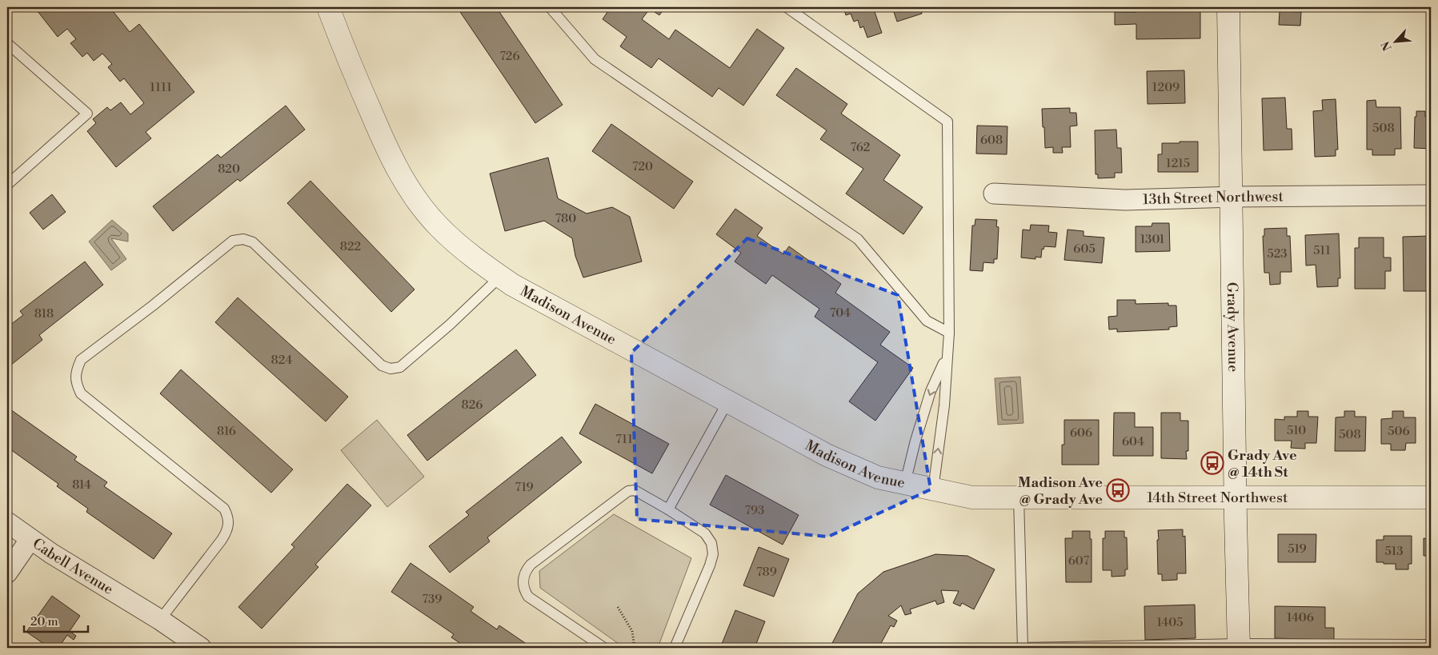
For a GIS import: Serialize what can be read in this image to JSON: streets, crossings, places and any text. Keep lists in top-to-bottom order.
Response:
{
  "streets": {
    "street": [
      "13th Street Northwest",
      "Madison Avenue",
      "Grady Avenue",
      "14th Street Northwest",
      "Cabell Avenue"
    ]
  },
  "crossings": [
    ["13th Street Northwest", "Grady Avenue"],
    ["Madison Avenue", "14th Street Northwest"],
    ["Grady Avenue", "14th Street Northwest"]
  ],
  "places": {
    "bus stop": ["Grady Ave @ 14th St", "Madison Ave @ Grady Ave"]
  },
  "house_numbers": [
    "726",
    "1111",
    "1209",
    "508",
    "608",
    "762",
    "1215",
    "720",
    "820",
    "780",
    "1301",
    "822",
    "605",
    "511",
    "523",
    "704",
    "818",
    "824",
    "826",
    "510",
    "816",
    "506",
    "606",
    "508",
    "711",
    "604",
    "814",
    "719",
    "793",
    "519",
    "513",
    "607",
    "789",
    "739",
    "1406",
    "1405"
  ],
  "scale_bar": "20 m",
  "north": "bottom left"
}
